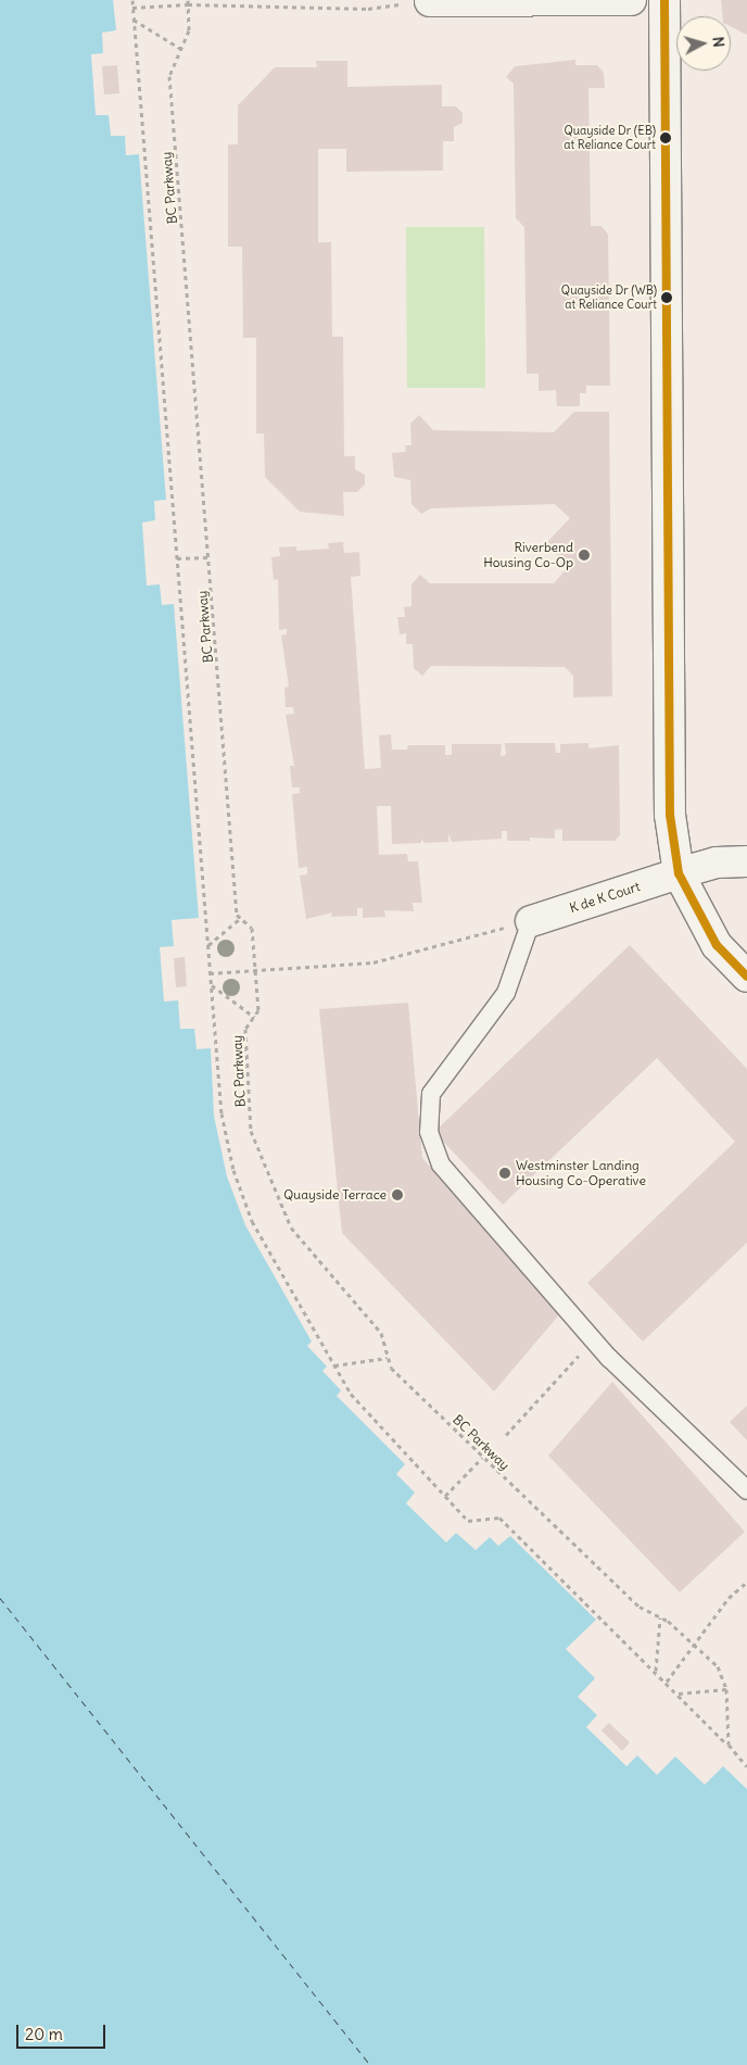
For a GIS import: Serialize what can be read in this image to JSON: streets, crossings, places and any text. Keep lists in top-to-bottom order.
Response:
{
  "streets": {
    "street": ["K de K Court"],
    "path": ["BC Parkway"]
  },
  "places": [
    "Quayside Dr (EB) at Reliance Court",
    "Quayside Dr (WB) at Reliance Court",
    "Riverbend Housing Co-Op",
    "Westminster Landing Housing Co-Operative",
    "Quayside Terrace"
  ],
  "scale_bar": "20 m",
  "north": "right"
}
